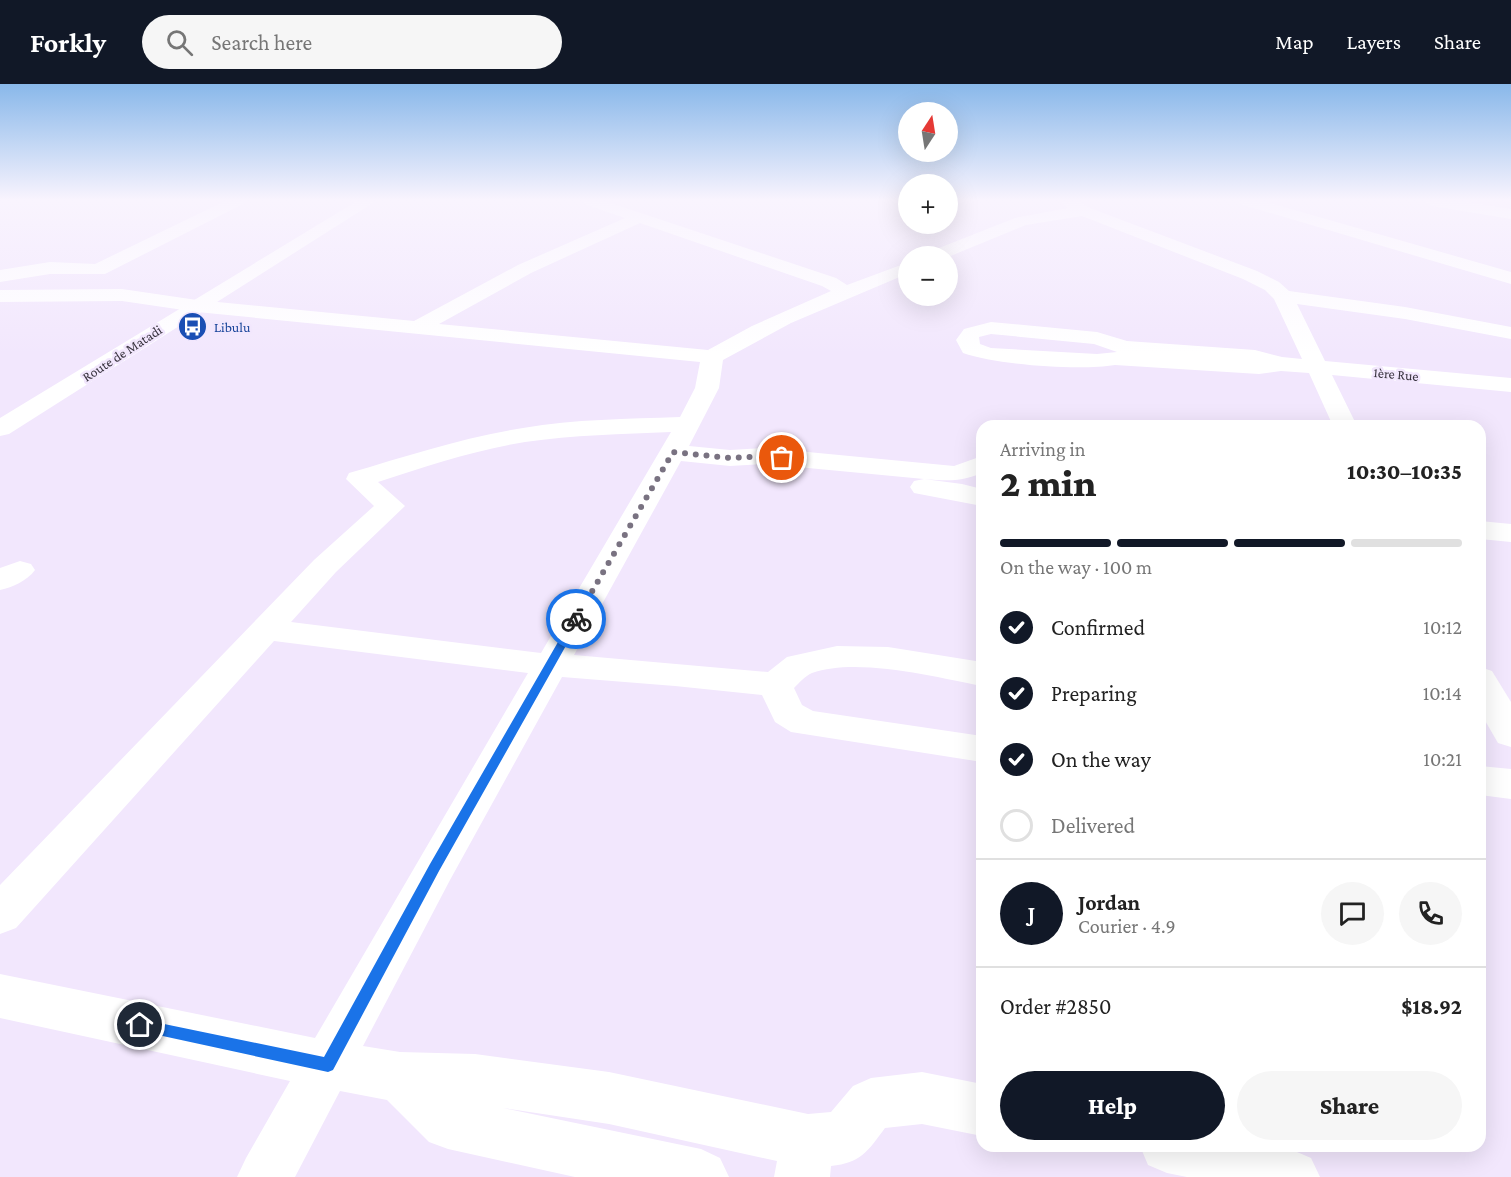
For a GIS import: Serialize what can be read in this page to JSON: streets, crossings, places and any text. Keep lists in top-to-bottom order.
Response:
{
  "streets": {
    "main road": ["Route de Matadi", "1ère Rue"]
  },
  "places": {
    "bus stop": ["Libulu"]
  },
  "north": "top",
  "page": {
    "header": "Forkly",
    "search": "Search here",
    "nav": ["Map", "Layers", "Share"],
    "map_buttons": ["+", "−"],
    "heading": ["2 min", "Arriving in", "10:30–10:35"],
    "panel": [
      "Jordan",
      "Courier · 4.9",
      "Order #2850",
      "$18.92"
    ],
    "bar": "On the way · 100 m",
    "list": [
      ["Confirmed", "10:12"],
      ["Preparing", "10:14"],
      ["On the way", "10:21"],
      "Delivered"
    ],
    "round": "J",
    "buttons": ["Help", "Share"]
  }
}
